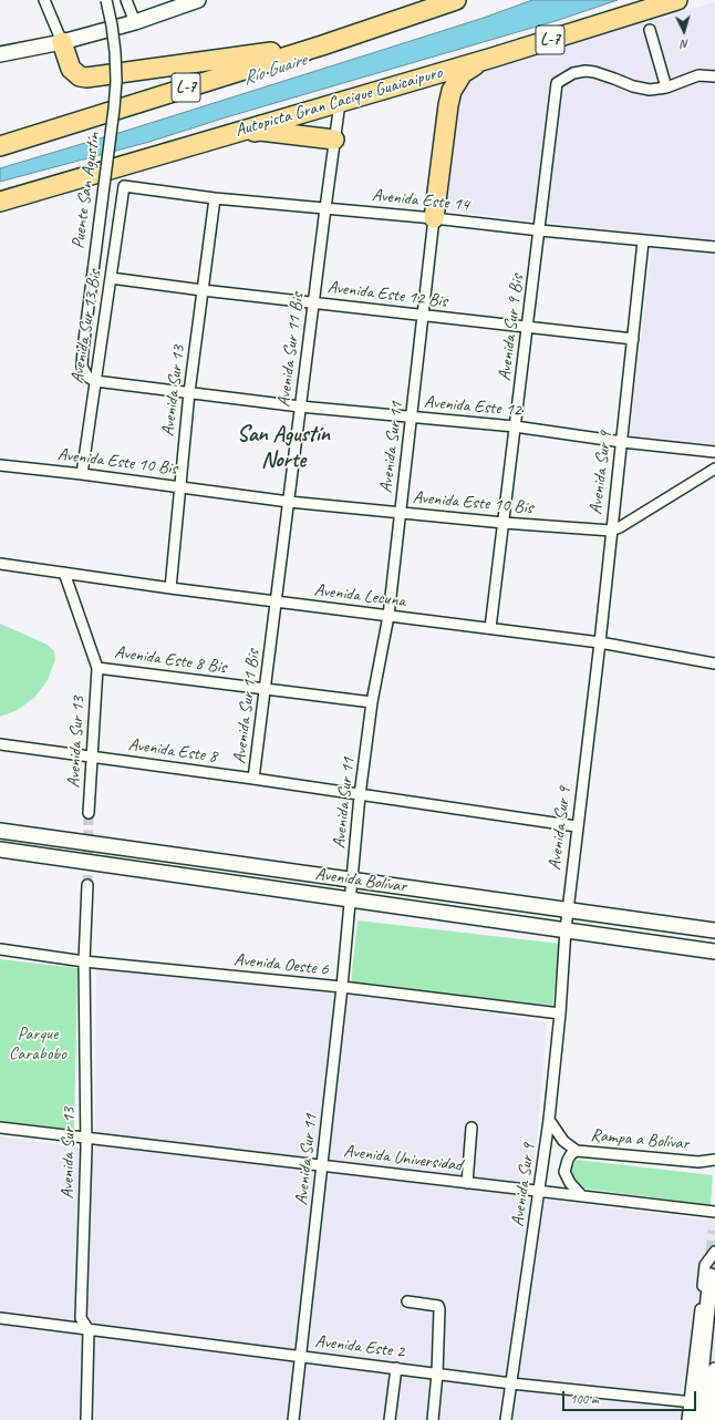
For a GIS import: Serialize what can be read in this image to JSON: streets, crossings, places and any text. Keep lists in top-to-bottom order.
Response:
{
  "streets": {
    "highway": ["L-7", "Autopista Gran Cacique Guaicaipuro"],
    "main road": ["Avenida Bolívar"],
    "street": [
      "Puente San Agustín",
      "Avenida Este 14",
      "Avenida Este 12 Bis",
      "Avenida Sur 13 Bis",
      "Avenida Sur 9 Bis",
      "Avenida Sur 11 Bis",
      "Avenida Sur 13",
      "Avenida Este 12",
      "Avenida Sur 11",
      "Avenida Este 10 Bis",
      "Avenida Sur 9",
      "Avenida Lecuna",
      "Avenida Este 8 Bis",
      "Avenida Este 8",
      "Avenida Oeste 6",
      "Rampa a Bolívar",
      "Avenida Universidad",
      "Avenida Este 2"
    ]
  },
  "crossings": [
    ["Puente San Agustín", "Avenida Sur 13 Bis"],
    ["Puente San Agustín", "Avenida Este 12"],
    ["Avenida Este 14", "Avenida Sur 13 Bis"],
    ["Avenida Este 14", "Avenida Sur 9 Bis"],
    ["Avenida Este 14", "Avenida Sur 11 Bis"],
    ["Avenida Este 14", "Avenida Sur 13"],
    ["Avenida Este 14", "Avenida Sur 11"],
    ["Avenida Este 14", "Avenida Sur 9"],
    ["Avenida Este 12 Bis", "Avenida Sur 13 Bis"],
    ["Avenida Este 12 Bis", "Avenida Sur 9 Bis"],
    ["Avenida Este 12 Bis", "Avenida Sur 11 Bis"],
    ["Avenida Este 12 Bis", "Avenida Sur 13"],
    ["Avenida Este 12 Bis", "Avenida Sur 11"],
    ["Avenida Este 12 Bis", "Avenida Sur 9"],
    ["Avenida Sur 13 Bis", "Avenida Este 12"],
    ["Avenida Sur 13 Bis", "Avenida Este 10 Bis"],
    ["Avenida Sur 9 Bis", "Avenida Este 12"],
    ["Avenida Sur 9 Bis", "Avenida Este 10 Bis"],
    ["Avenida Sur 9 Bis", "Avenida Lecuna"],
    ["Avenida Sur 11 Bis", "Avenida Este 12"],
    ["Avenida Sur 11 Bis", "Avenida Este 10 Bis"],
    ["Avenida Sur 11 Bis", "Avenida Lecuna"],
    ["Avenida Sur 11 Bis", "Avenida Este 8 Bis"],
    ["Avenida Sur 11 Bis", "Avenida Este 8"],
    ["Avenida Sur 13", "Avenida Este 12"],
    ["Avenida Sur 13", "Avenida Este 10 Bis"],
    ["Avenida Sur 13", "Avenida Lecuna"],
    ["Avenida Sur 13", "Avenida Este 8 Bis"],
    ["Avenida Sur 13", "Avenida Este 8"],
    ["Avenida Sur 13", "Avenida Oeste 6"],
    ["Avenida Sur 13", "Avenida Universidad"],
    ["Avenida Sur 13", "Avenida Este 2"],
    ["Avenida Este 12", "Avenida Sur 11"],
    ["Avenida Este 12", "Avenida Sur 9"],
    ["Avenida Sur 11", "Avenida Este 10 Bis"],
    ["Avenida Sur 11", "Avenida Lecuna"],
    ["Avenida Sur 11", "Avenida Este 8 Bis"],
    ["Avenida Sur 11", "Avenida Este 8"],
    ["Avenida Sur 11", "Avenida Bolívar"],
    ["Avenida Sur 11", "Avenida Oeste 6"],
    ["Avenida Sur 11", "Avenida Universidad"],
    ["Avenida Sur 11", "Avenida Este 2"],
    ["Avenida Este 10 Bis", "Avenida Sur 9"],
    ["Avenida Sur 9", "Avenida Lecuna"],
    ["Avenida Sur 9", "Avenida Este 8"],
    ["Avenida Sur 9", "Avenida Bolívar"],
    ["Avenida Sur 9", "Avenida Oeste 6"],
    ["Avenida Sur 9", "Rampa a Bolívar"],
    ["Avenida Sur 9", "Avenida Universidad"],
    ["Avenida Sur 9", "Avenida Este 2"]
  ],
  "districts": ["San Agustín Norte"],
  "water": ["Río Guaire"],
  "parks": ["Parque Carabobo"],
  "scale_bar": "100 m",
  "north": "bottom"
}
